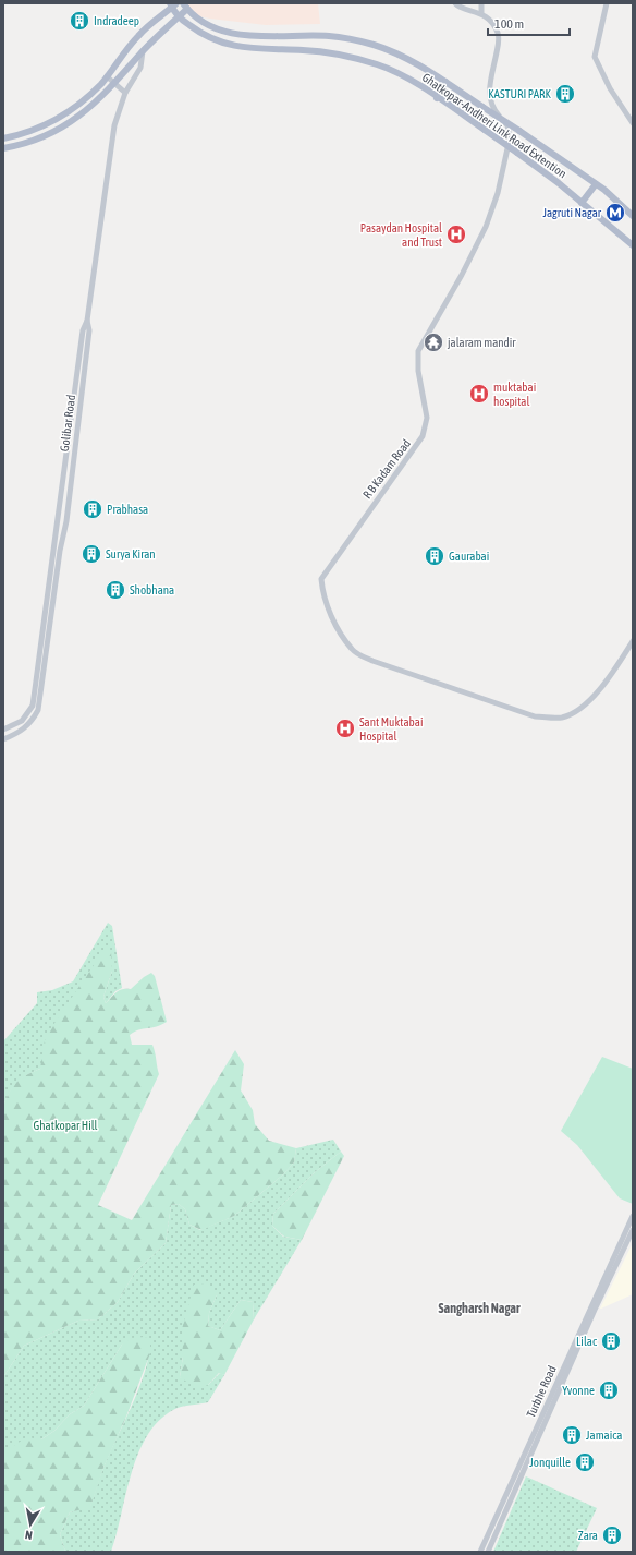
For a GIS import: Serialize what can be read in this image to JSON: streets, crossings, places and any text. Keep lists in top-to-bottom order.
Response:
{
  "streets": {
    "main road": ["Ghatkopar-Andheri Link Road Extention"],
    "street": ["Golibar Road", "R B Kadam Road", "Turbhe Road"]
  },
  "districts": ["Sangharsh Nagar"],
  "parks": ["Ghatkopar Hill"],
  "places": {
    "building": [
      "Indradeep",
      "KASTURI PARK",
      "Prabhasa",
      "Surya Kiran",
      "Gaurabai",
      "Shobhana",
      "Lilac",
      "Yvonne",
      "Jamaica",
      "Jonquille",
      "Zara"
    ],
    "metro station": ["Jagruti Nagar"],
    "hospital": ["Pasaydan Hospital and Trust", "muktabai hospital", "Sant Muktabai Hospital"],
    "temple": ["jalaram mandir"]
  },
  "scale_bar": "100 m",
  "north": "bottom"
}
